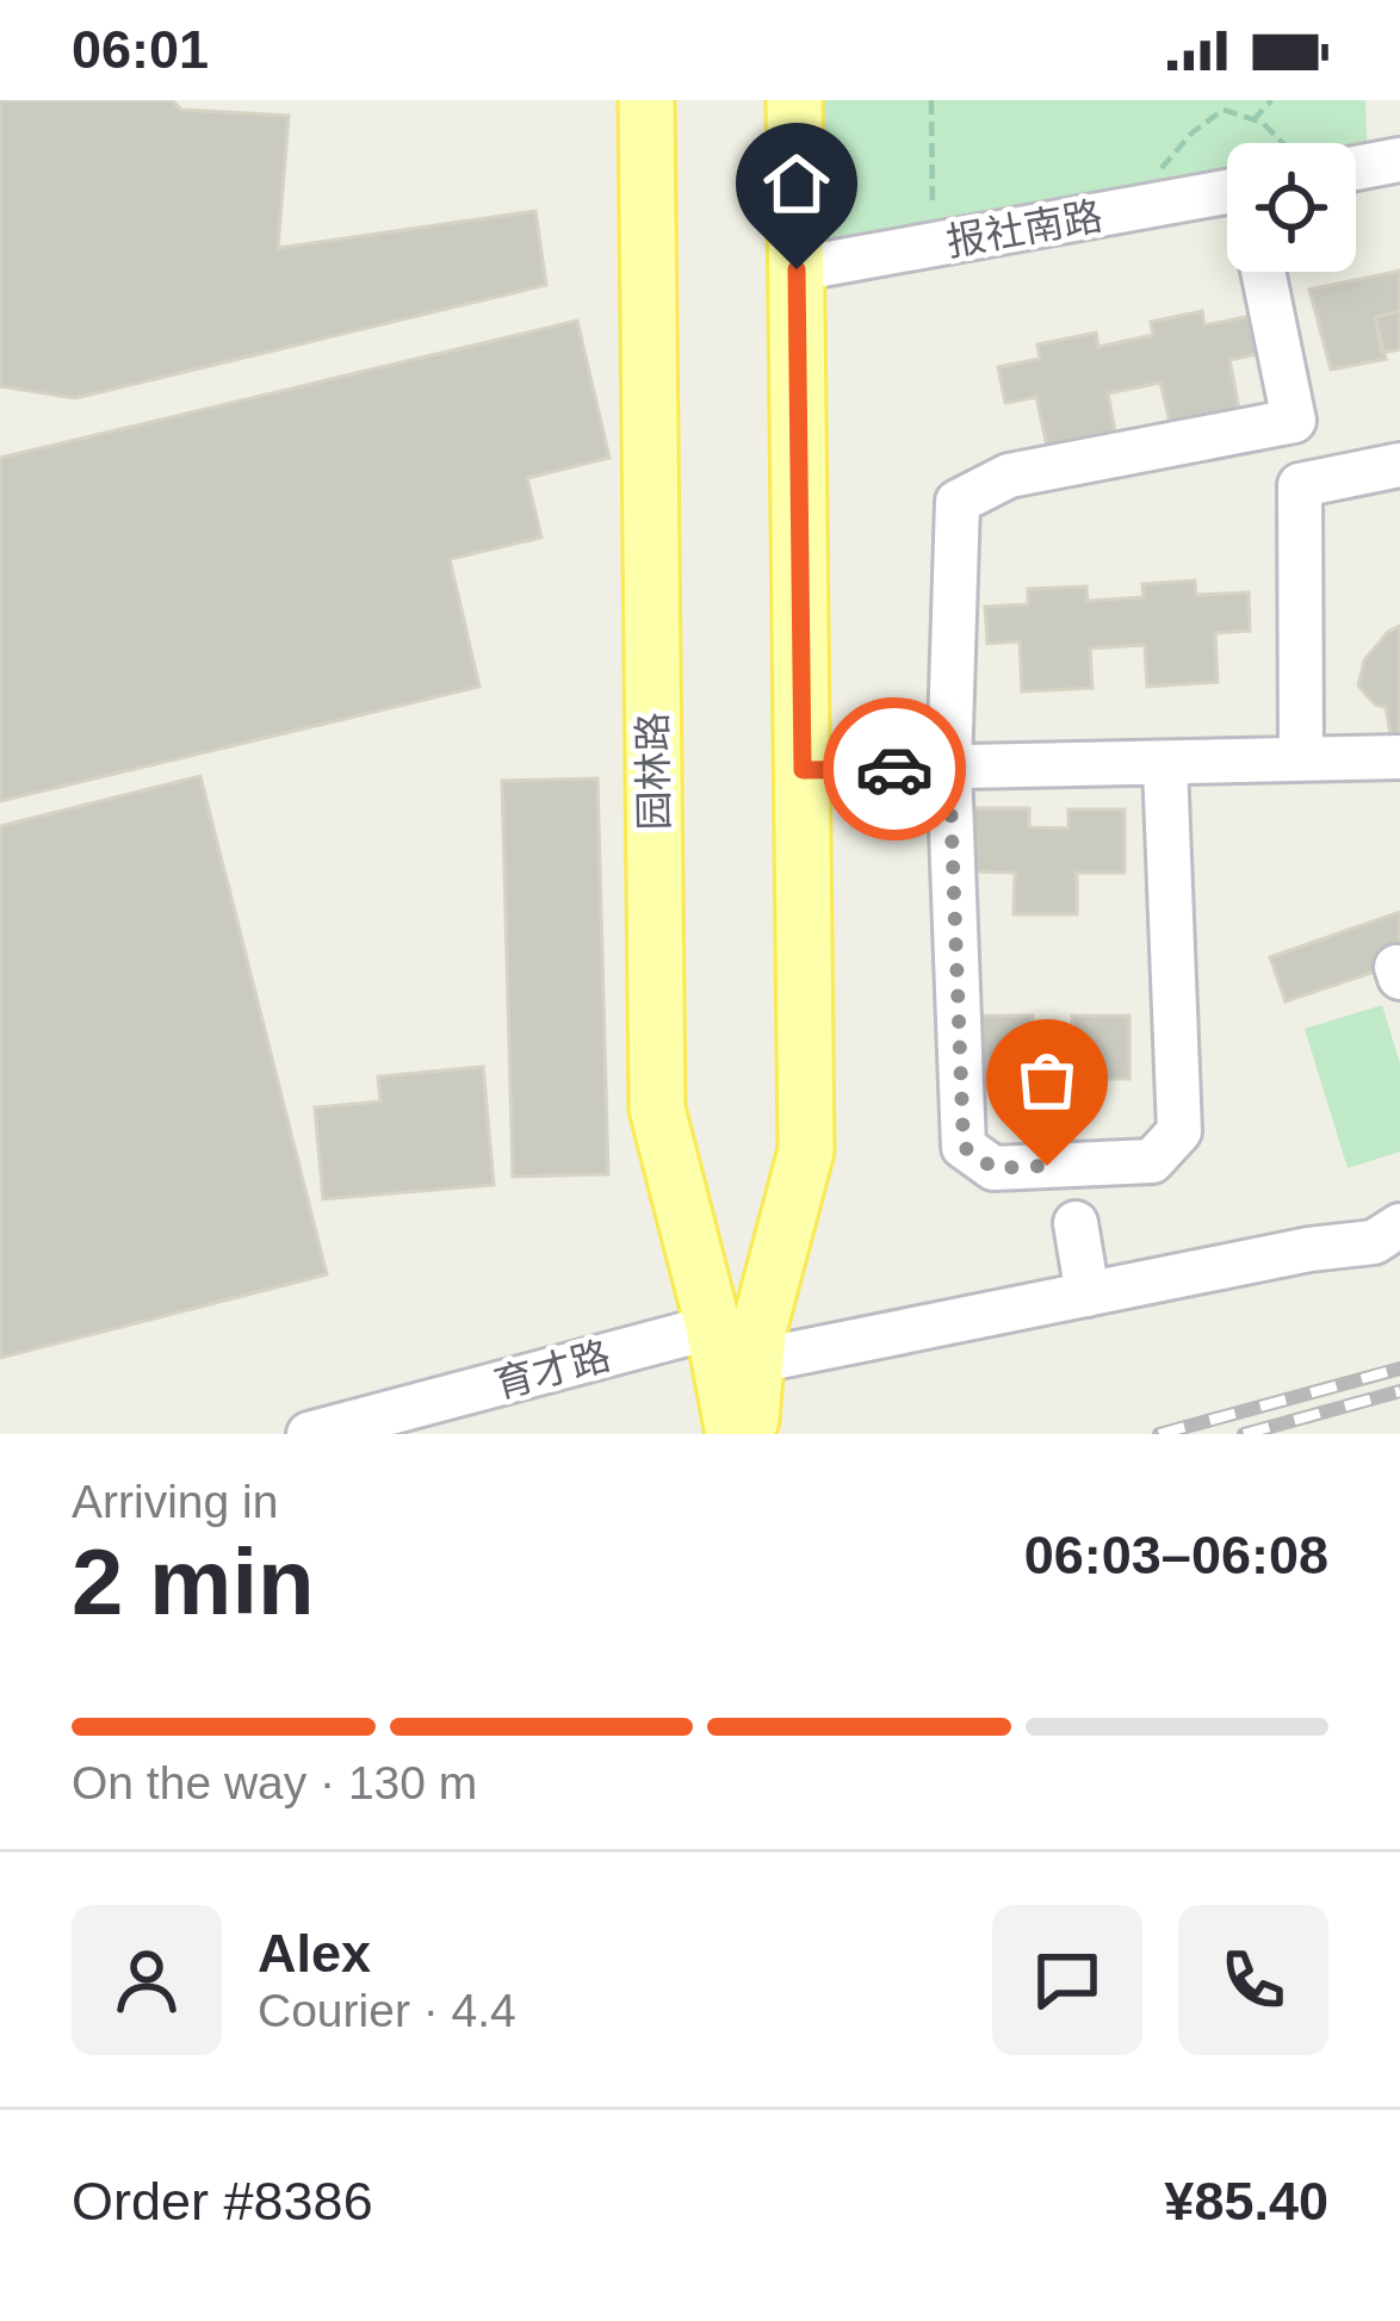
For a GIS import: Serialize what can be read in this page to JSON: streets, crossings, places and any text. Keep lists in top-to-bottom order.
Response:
{
  "streets": {
    "main road": ["园林路"],
    "street": ["报社南路", "育才路"]
  },
  "crossings": [
    ["园林路", "育才路"]
  ],
  "page": {
    "status": "06:01",
    "heading": ["2 min", "Arriving in", "06:03–06:08"],
    "panel": [
      "Alex",
      "Courier · 4.4",
      "Order #8386",
      "¥85.40"
    ],
    "bar": "On the way · 130 m"
  }
}
